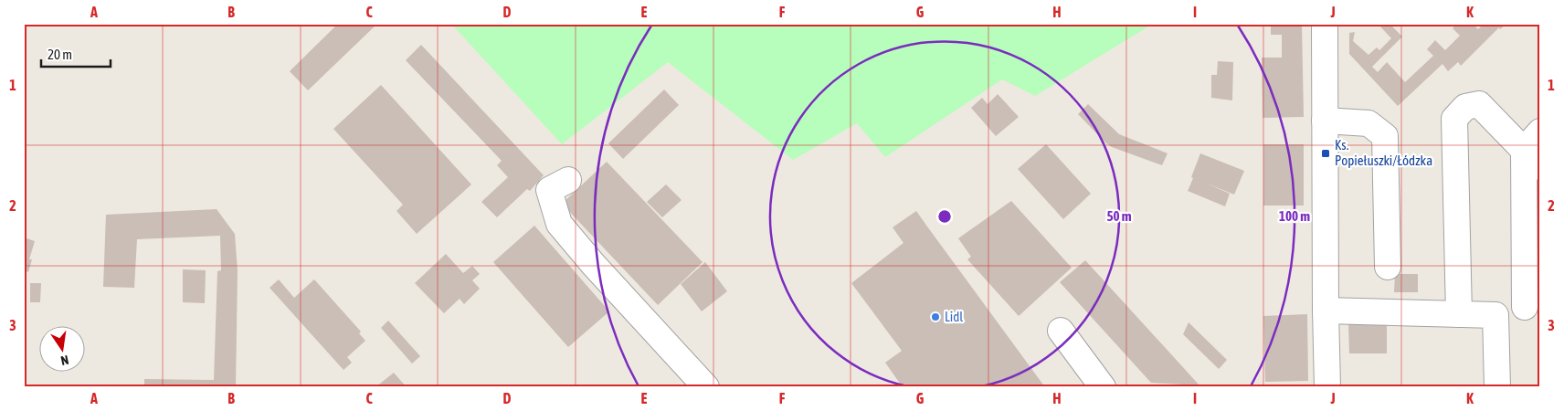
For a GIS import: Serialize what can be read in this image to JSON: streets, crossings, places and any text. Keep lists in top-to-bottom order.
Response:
{
  "places": {
    "transit": ["Ks. Popiełuszki/Łódzka"],
    "other": ["Lidl"]
  },
  "scale_bar": "20 m",
  "north": "bottom",
  "grid": {
    "columns": [
      "A",
      "B",
      "C",
      "D",
      "E",
      "F",
      "G",
      "H",
      "I",
      "J",
      "K"
    ],
    "rows": ["1", "2", "3"]
  },
  "rings": ["50 m", "100 m"]
}
